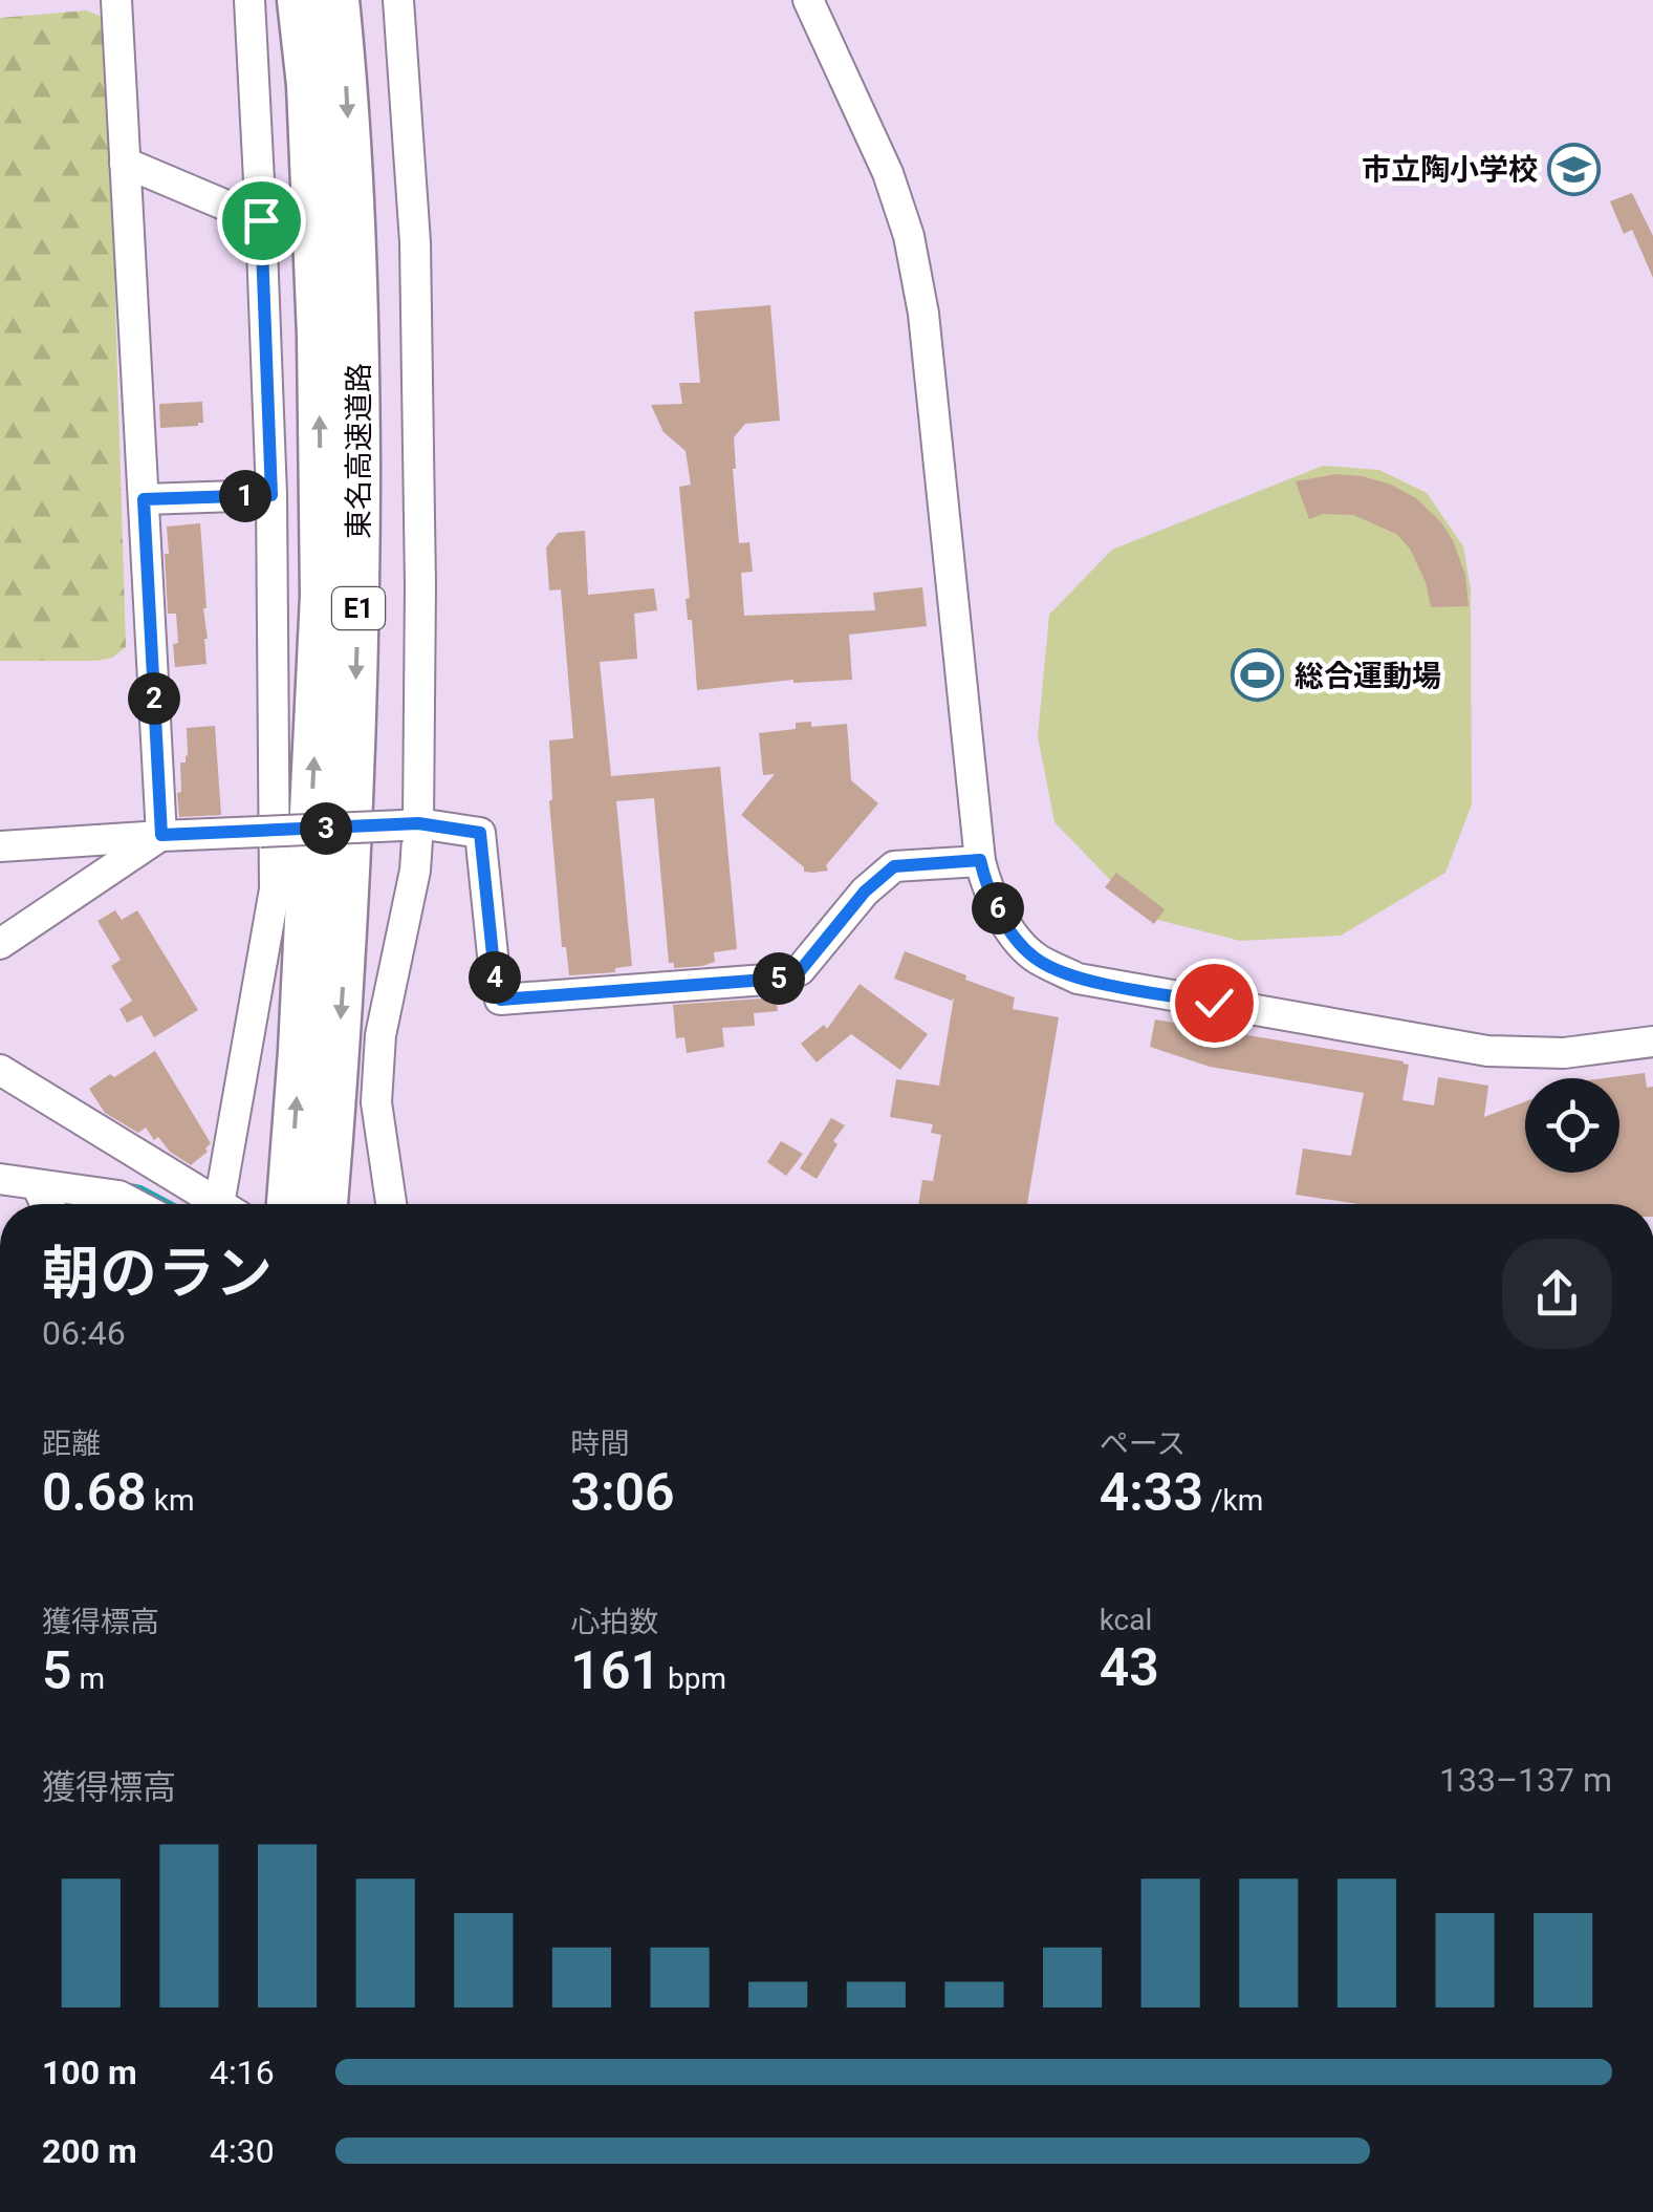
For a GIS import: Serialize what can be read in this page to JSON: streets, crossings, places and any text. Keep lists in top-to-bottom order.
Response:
{
  "streets": {
    "highway": ["東名高速道路", "E1"]
  },
  "places": {
    "school or university": ["市立陶小学校"],
    "sports": ["総合運動場"]
  },
  "page": {
    "pins": [
      "1",
      "2",
      "3",
      "6",
      "4",
      "5"
    ],
    "heading": ["朝のラン", "06:46"],
    "stats": [
      ["距離", "0.68 km"],
      ["時間", "3:06"],
      ["ペース", "4:33 /km"],
      ["獲得標高", "5 m"],
      ["心拍数", "161 bpm"],
      ["kcal", "43"]
    ],
    "chart": ["獲得標高", "133–137 m"],
    "list": [
      {
        "name": "100 m",
        "note": "4:16"
      },
      {
        "name": "200 m",
        "note": "4:30"
      }
    ]
  }
}
